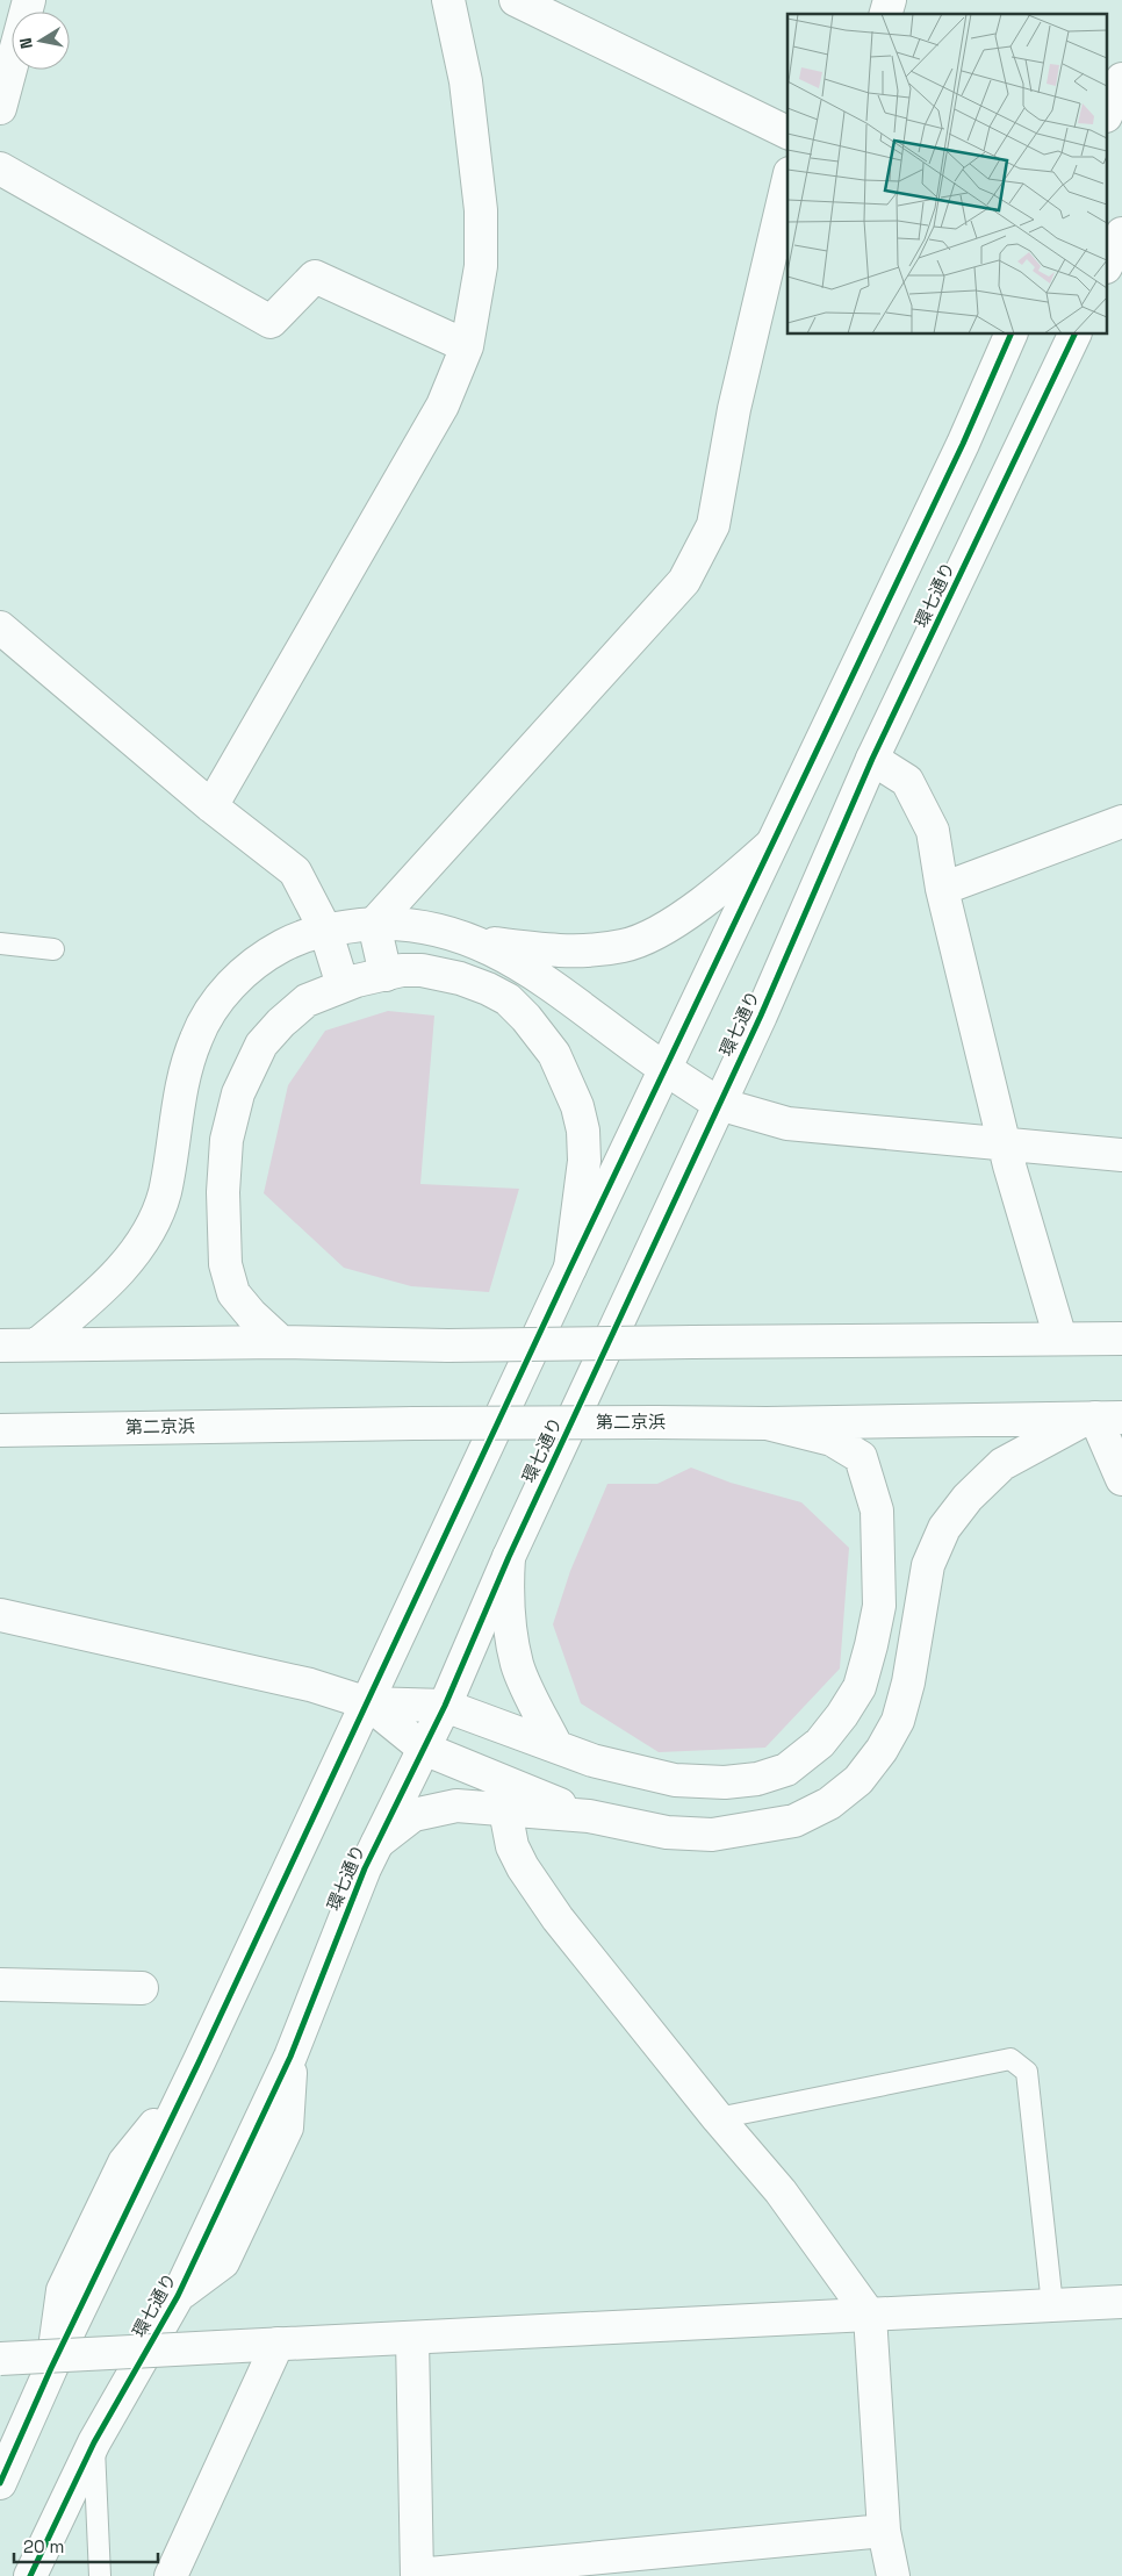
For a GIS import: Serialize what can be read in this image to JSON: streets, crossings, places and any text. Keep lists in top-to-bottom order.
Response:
{
  "streets": {
    "main road": ["環七通り", "第二京浜"]
  },
  "scale_bar": "20 m",
  "north": "left"
}
